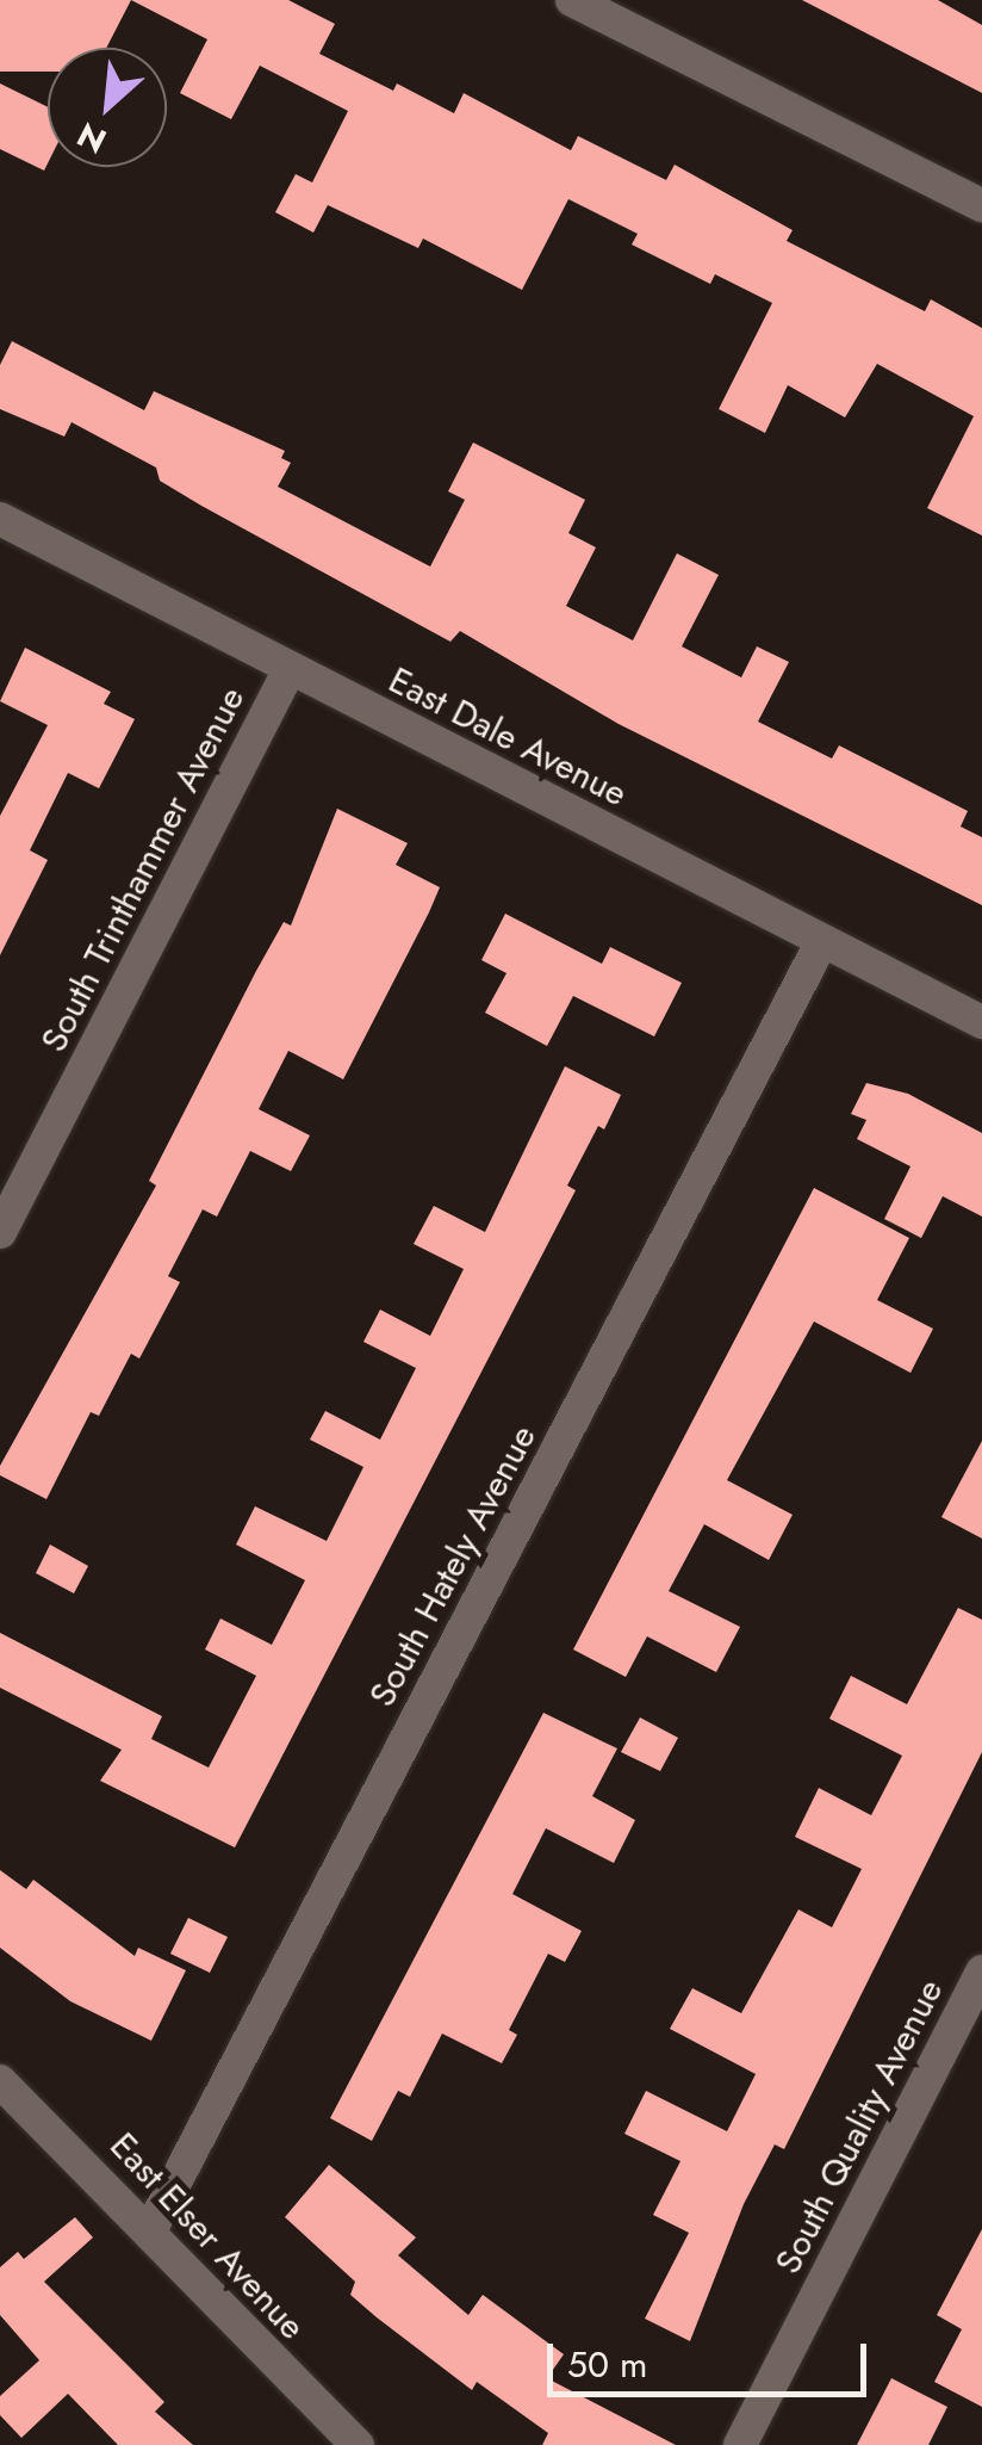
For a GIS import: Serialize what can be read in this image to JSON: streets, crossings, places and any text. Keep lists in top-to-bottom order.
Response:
{
  "streets": {
    "street": [
      "East Dale Avenue",
      "South Trinthammer Avenue",
      "South Hately Avenue",
      "South Quality Avenue",
      "East Elser Avenue"
    ]
  },
  "crossings": [
    ["East Dale Avenue", "South Trinthammer Avenue"],
    ["East Dale Avenue", "South Hately Avenue"],
    ["South Hately Avenue", "East Elser Avenue"]
  ],
  "scale_bar": "50 m",
  "north": "bottom left"
}
